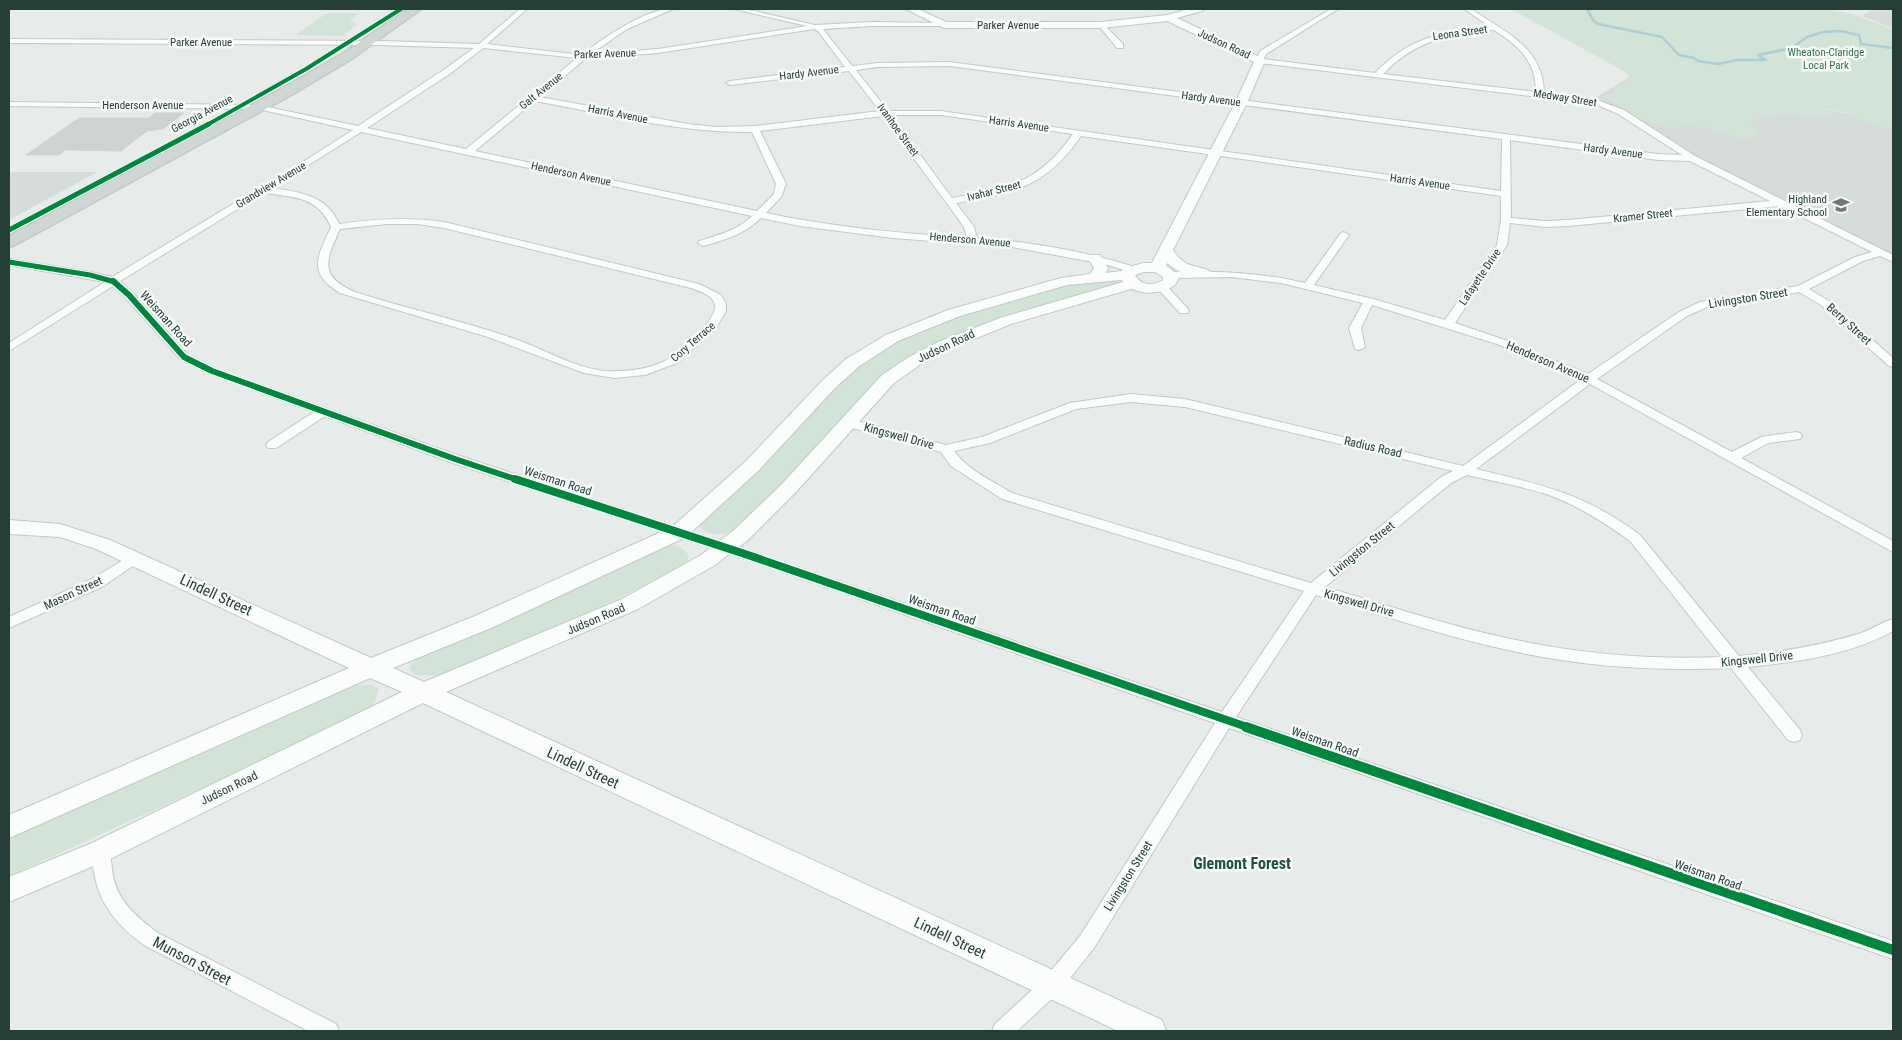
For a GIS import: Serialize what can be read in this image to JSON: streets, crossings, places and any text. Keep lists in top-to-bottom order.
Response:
{
  "streets": {
    "main road": ["Georgia Avenue"],
    "street": [
      "Parker Avenue",
      "Leona Street",
      "Judson Road",
      "Hardy Avenue",
      "Galt Avenue",
      "Medway Street",
      "Henderson Avenue",
      "Harris Avenue",
      "Ivanhoe Street",
      "Grandview Avenue",
      "Ivahar Street",
      "Kramer Street",
      "Lafayette Drive",
      "Livingston Street",
      "Weisman Road",
      "Berry Street",
      "Cory Terrace",
      "Kingswell Drive",
      "Radius Road",
      "Mason Street",
      "Lindell Street",
      "Munson Street"
    ]
  },
  "crossings": [
    ["Parker Avenue", "Judson Road"],
    ["Parker Avenue", "Galt Avenue"],
    ["Parker Avenue", "Georgia Avenue"],
    ["Parker Avenue", "Ivanhoe Street"],
    ["Parker Avenue", "Grandview Avenue"],
    ["Leona Street", "Medway Street"],
    ["Judson Road", "Hardy Avenue"],
    ["Judson Road", "Medway Street"],
    ["Judson Road", "Henderson Avenue"],
    ["Judson Road", "Harris Avenue"],
    ["Judson Road", "Weisman Road"],
    ["Judson Road", "Kingswell Drive"],
    ["Judson Road", "Lindell Street"],
    ["Judson Road", "Munson Street"],
    ["Hardy Avenue", "Medway Street"],
    ["Hardy Avenue", "Ivanhoe Street"],
    ["Hardy Avenue", "Lafayette Drive"],
    ["Galt Avenue", "Henderson Avenue"],
    ["Galt Avenue", "Harris Avenue"],
    ["Medway Street", "Kramer Street"],
    ["Medway Street", "Livingston Street"],
    ["Henderson Avenue", "Georgia Avenue"],
    ["Henderson Avenue", "Ivanhoe Street"],
    ["Henderson Avenue", "Grandview Avenue"],
    ["Henderson Avenue", "Lafayette Drive"],
    ["Henderson Avenue", "Livingston Street"],
    ["Harris Avenue", "Ivanhoe Street"],
    ["Harris Avenue", "Ivahar Street"],
    ["Harris Avenue", "Lafayette Drive"],
    ["Ivanhoe Street", "Ivahar Street"],
    ["Grandview Avenue", "Weisman Road"],
    ["Kramer Street", "Lafayette Drive"],
    ["Livingston Street", "Weisman Road"],
    ["Livingston Street", "Berry Street"],
    ["Livingston Street", "Kingswell Drive"],
    ["Livingston Street", "Radius Road"],
    ["Livingston Street", "Lindell Street"],
    ["Kingswell Drive", "Radius Road"],
    ["Mason Street", "Lindell Street"]
  ],
  "districts": ["Glemont Forest"],
  "parks": ["Wheaton-Claridge Local Park"],
  "places": {
    "school or university": ["Highland Elementary School"]
  }
}
